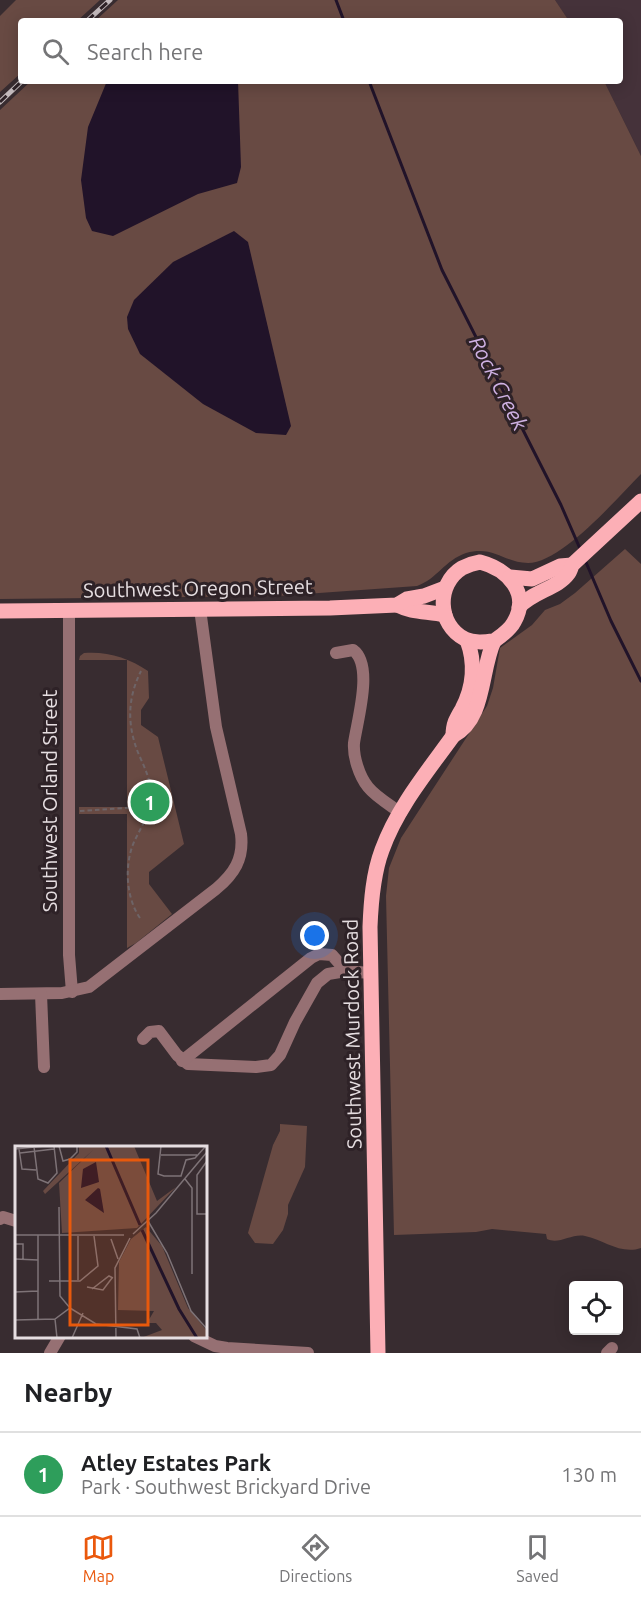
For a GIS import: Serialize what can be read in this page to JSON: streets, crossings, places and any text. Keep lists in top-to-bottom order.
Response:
{
  "streets": {
    "main road": ["Southwest Oregon Street", "Southwest Murdock Road"],
    "street": ["Southwest Orland Street"]
  },
  "crossings": [
    ["Southwest Oregon Street", "Southwest Orland Street"],
    ["Southwest Oregon Street", "Southwest Murdock Road"]
  ],
  "water": ["Rock Creek"],
  "page": {
    "search": "Search here",
    "pins": "1",
    "heading": "Nearby",
    "list": [
      {
        "mark": "1",
        "name": "Atley Estates Park",
        "note": "Park · Southwest Brickyard Drive",
        "value": "130 m"
      }
    ],
    "nav": ["Map", "Directions", "Saved"]
  }
}
